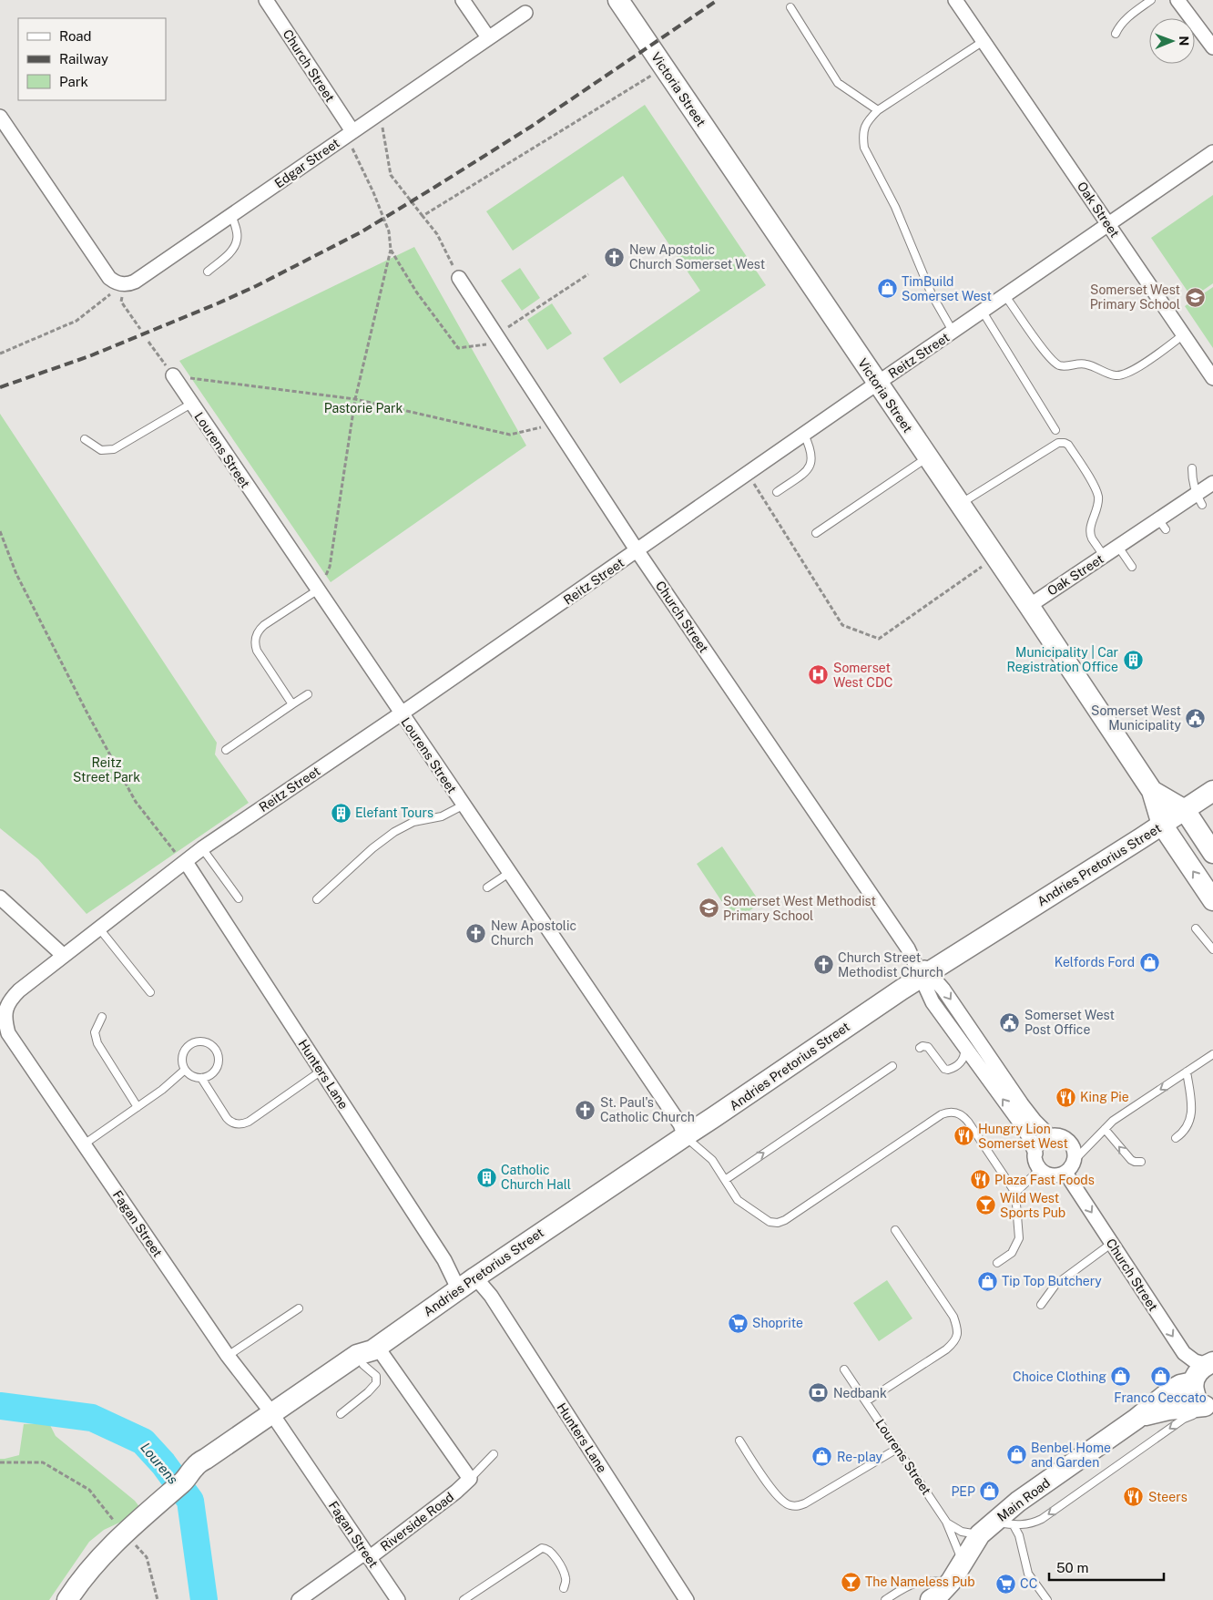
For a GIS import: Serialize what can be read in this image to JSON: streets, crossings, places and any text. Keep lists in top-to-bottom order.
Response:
{
  "streets": {
    "main road": ["Victoria Street", "Andries Pretorius Street", "Main Road"],
    "street": [
      "Church Street",
      "Edgar Street",
      "Oak Street",
      "Reitz Street",
      "Lourens Street",
      "Hunters Lane",
      "Fagan Street",
      "Riverside Road"
    ]
  },
  "crossings": [
    ["Church Street", "Edgar Street"],
    ["Church Street", "Reitz Street"],
    ["Church Street", "Andries Pretorius Street"],
    ["Victoria Street", "Oak Street"],
    ["Victoria Street", "Reitz Street"],
    ["Victoria Street", "Andries Pretorius Street"],
    ["Oak Street", "Reitz Street"],
    ["Reitz Street", "Lourens Street"],
    ["Reitz Street", "Hunters Lane"],
    ["Reitz Street", "Fagan Street"],
    ["Lourens Street", "Andries Pretorius Street"],
    ["Lourens Street", "Main Road"],
    ["Andries Pretorius Street", "Hunters Lane"],
    ["Andries Pretorius Street", "Fagan Street"],
    ["Fagan Street", "Riverside Road"]
  ],
  "water": ["Lourens"],
  "parks": ["Pastorie Park", "Reitz Street Park"],
  "places": {
    "church": [
      "New Apostolic Church Somerset West",
      "New Apostolic Church",
      "Church Street Methodist Church",
      "St. Paul's Catholic Church"
    ],
    "shop": [
      "TimBuild Somerset West",
      "Kelfords Ford",
      "Tip Top Butchery",
      "Choice Clothing",
      "Franco Ceccato",
      "Benbel Home and Garden",
      "Re-play",
      "PEP"
    ],
    "school or university": ["Somerset West Primary School", "Somerset West Methodist Primary School"],
    "building": ["Municipality | Car Registration Office", "Elefant Tours", "Catholic Church Hall"],
    "hospital": ["Somerset West CDC"],
    "public building": ["Somerset West Municipality", "Somerset West Post Office"],
    "restaurant": [
      "King Pie",
      "Hungry Lion Somerset West",
      "Plaza Fast Foods",
      "Steers"
    ],
    "bar": ["Wild West Sports Pub", "The Nameless Pub"],
    "supermarket": ["Shoprite", "CC"],
    "bank": ["Nedbank"]
  },
  "legend": ["Road", "Railway", "Park"],
  "scale_bar": "50 m",
  "north": "right"
}
